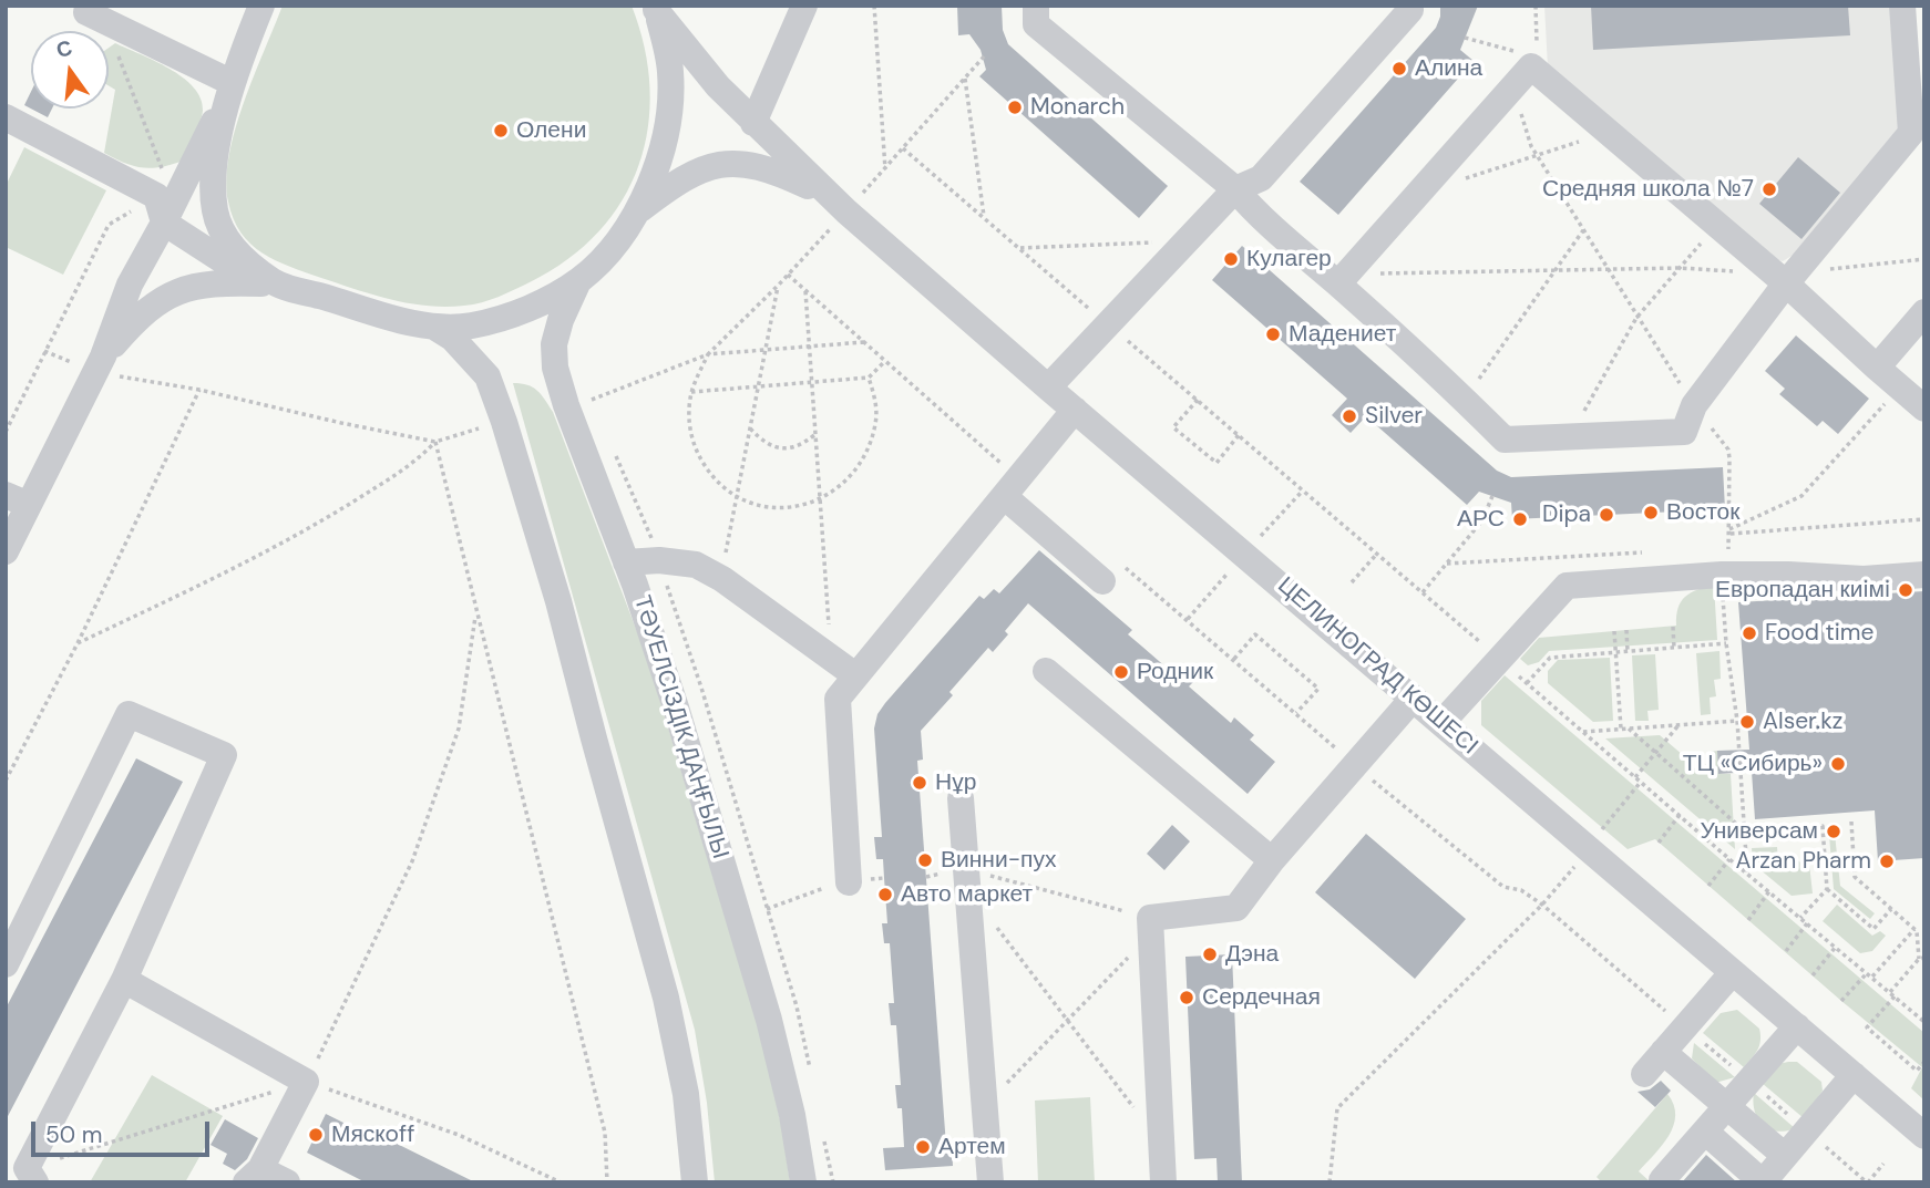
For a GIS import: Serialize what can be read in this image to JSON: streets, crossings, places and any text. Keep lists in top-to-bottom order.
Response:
{
  "streets": {
    "street": ["ЦЕЛИНОГРАД КӨШЕСІ", "ТӘУЕЛСІЗДІК ДАҢҒЫЛЫ"]
  },
  "places": [
    "Алина",
    "Monarch",
    "Олени",
    "Средняя школа №7",
    "Кулагер",
    "Мадениет",
    "Silver",
    "Восток",
    "Dipa",
    "АРС",
    "Европадан киiмi",
    "Food time",
    "Родник",
    "Alser.kz",
    "ТЦ «Сибирь»",
    "Нұр",
    "Универсам",
    "Винни-пух",
    "Arzan Pharm",
    "Авто маркет",
    "Дэна",
    "Сердечная",
    "Мяскoff",
    "Артем"
  ],
  "scale_bar": "50 m",
  "north": "top"
}
